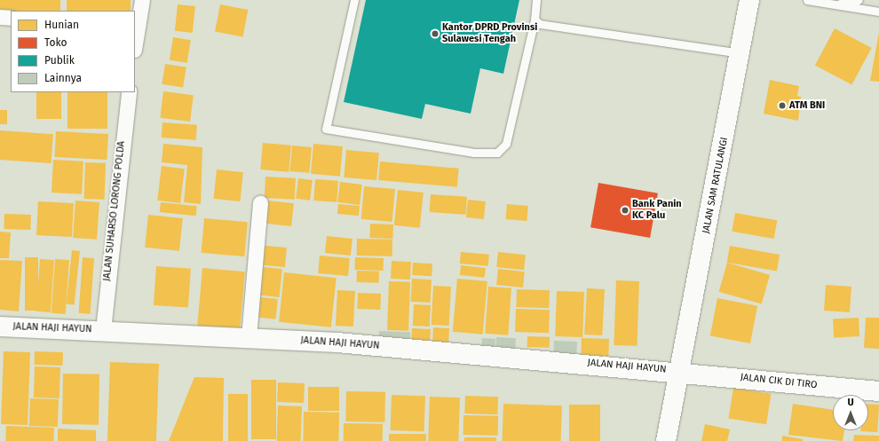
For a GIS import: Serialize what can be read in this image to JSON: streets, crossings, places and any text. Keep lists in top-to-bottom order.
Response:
{
  "streets": {
    "main road": ["JALAN SAM RATULANGI", "JALAN HAJI HAYUN", "JALAN CIK DI TIRO"],
    "street": ["JALAN SUHARSO LORONG POLDA"]
  },
  "crossings": [
    ["JALAN SAM RATULANGI", "JALAN HAJI HAYUN"],
    ["JALAN SAM RATULANGI", "JALAN CIK DI TIRO"],
    ["JALAN SUHARSO LORONG POLDA", "JALAN HAJI HAYUN"],
    ["JALAN HAJI HAYUN", "JALAN CIK DI TIRO"]
  ],
  "places": ["Kantor DPRD Provinsi Sulawesi Tengah", "ATM BNI", "Bank Panin KC Palu"],
  "legend": [
    "Hunian",
    "Toko",
    "Publik",
    "Lainnya"
  ],
  "north": "top"
}
